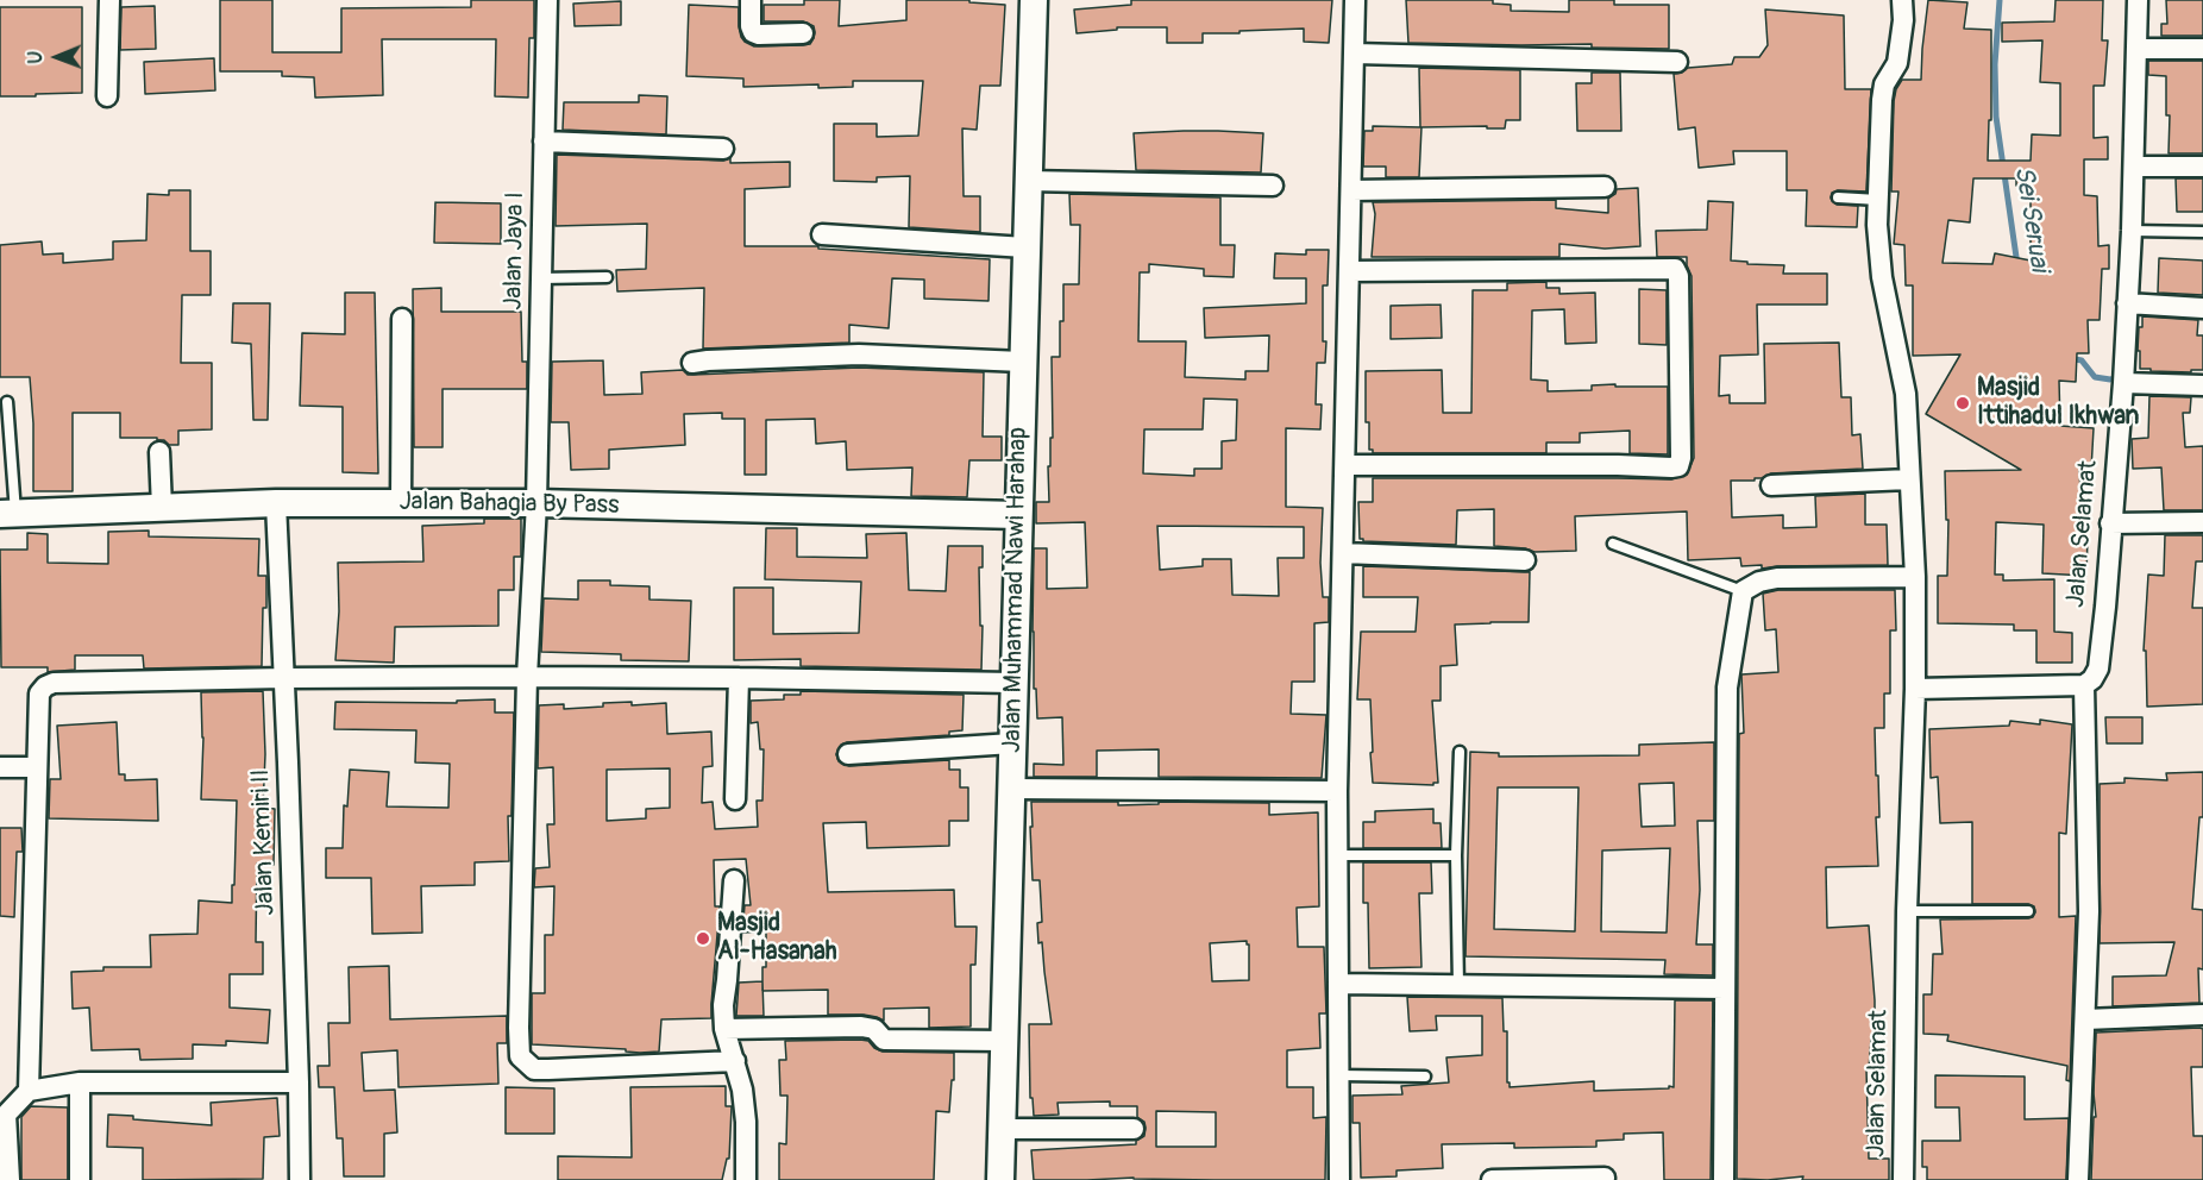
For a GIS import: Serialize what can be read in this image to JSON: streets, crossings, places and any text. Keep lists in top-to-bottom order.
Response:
{
  "streets": {
    "main road": ["Jalan Bahagia By Pass", "Jalan Muhammad Nawi Harahap"],
    "street": ["Jalan Jaya I", "Jalan Selamat", "Jalan Kemiri II"]
  },
  "crossings": [
    ["Jalan Jaya I", "Jalan Bahagia By Pass"],
    ["Jalan Bahagia By Pass", "Jalan Muhammad Nawi Harahap"],
    ["Jalan Bahagia By Pass", "Jalan Kemiri II"]
  ],
  "water": ["Sei Seruai"],
  "places": ["Masjid Ittihadul Ikhwan", "Masjid Al-Hasanah"],
  "north": "left"
}
